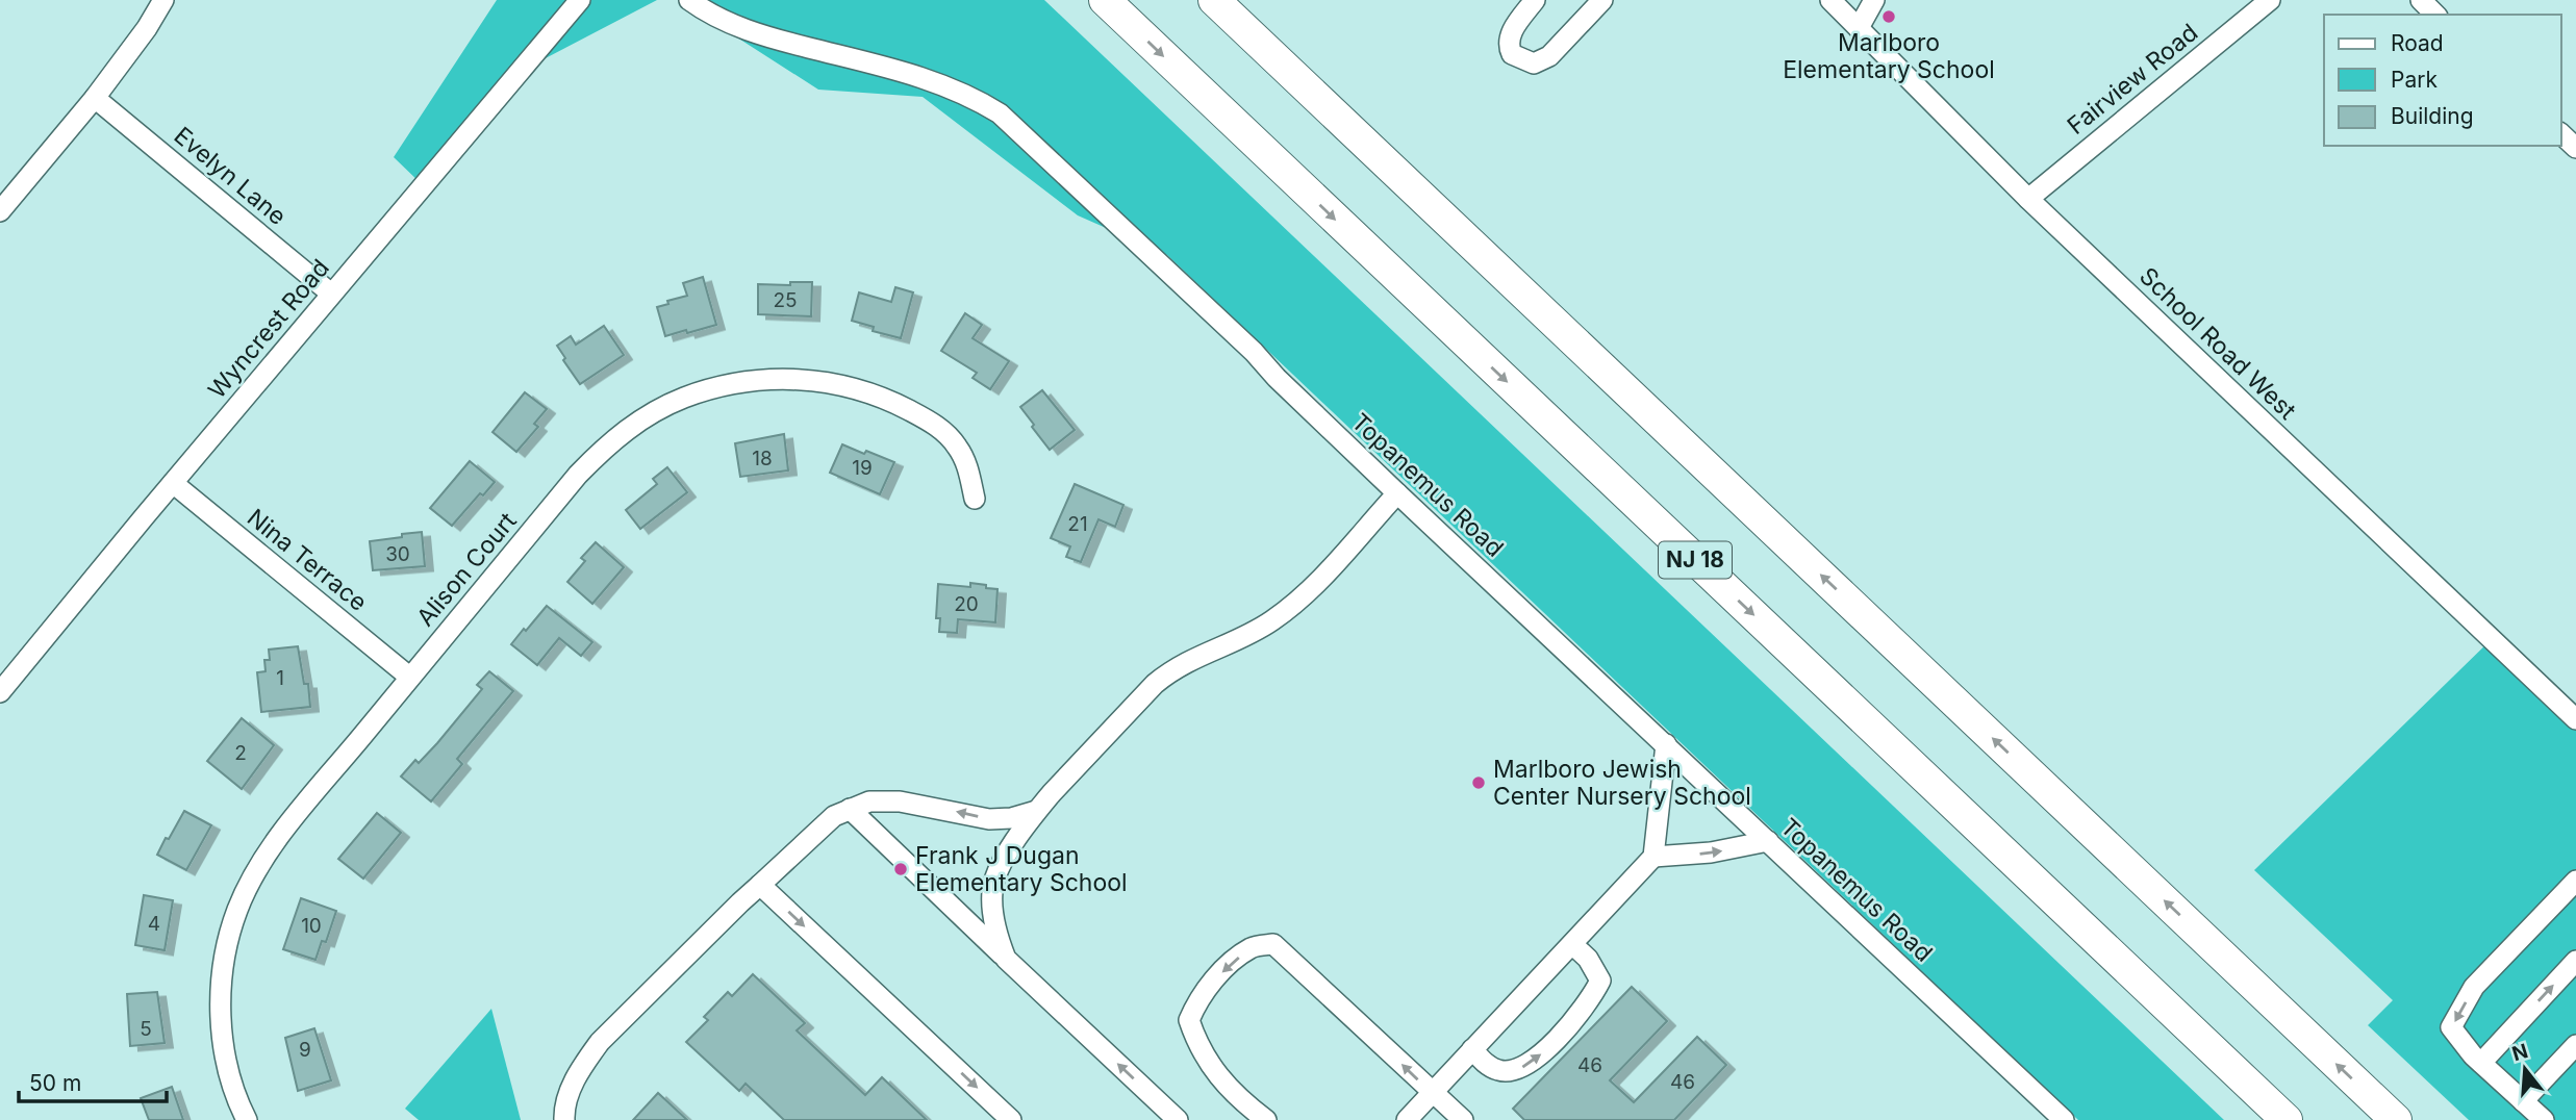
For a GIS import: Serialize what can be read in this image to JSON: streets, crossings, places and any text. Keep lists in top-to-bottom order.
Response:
{
  "streets": {
    "highway": ["NJ 18"],
    "street": [
      "Fairview Road",
      "Evelyn Lane",
      "Wyncrest Road",
      "School Road West",
      "Topanemus Road",
      "Nina Terrace",
      "Alison Court"
    ]
  },
  "crossings": [
    ["Fairview Road", "School Road West"],
    ["Evelyn Lane", "Wyncrest Road"],
    ["Wyncrest Road", "Nina Terrace"],
    ["Nina Terrace", "Alison Court"]
  ],
  "places": ["Marlboro Elementary School", "Marlboro Jewish Center Nursery School", "Frank J Dugan Elementary School"],
  "house_numbers": [
    "25",
    "18",
    "19",
    "21",
    "30",
    "20",
    "1",
    "2",
    "4",
    "10",
    "5",
    "9",
    "46",
    "46"
  ],
  "legend": ["Road", "Park", "Building"],
  "scale_bar": "50 m",
  "north": "top"
}
